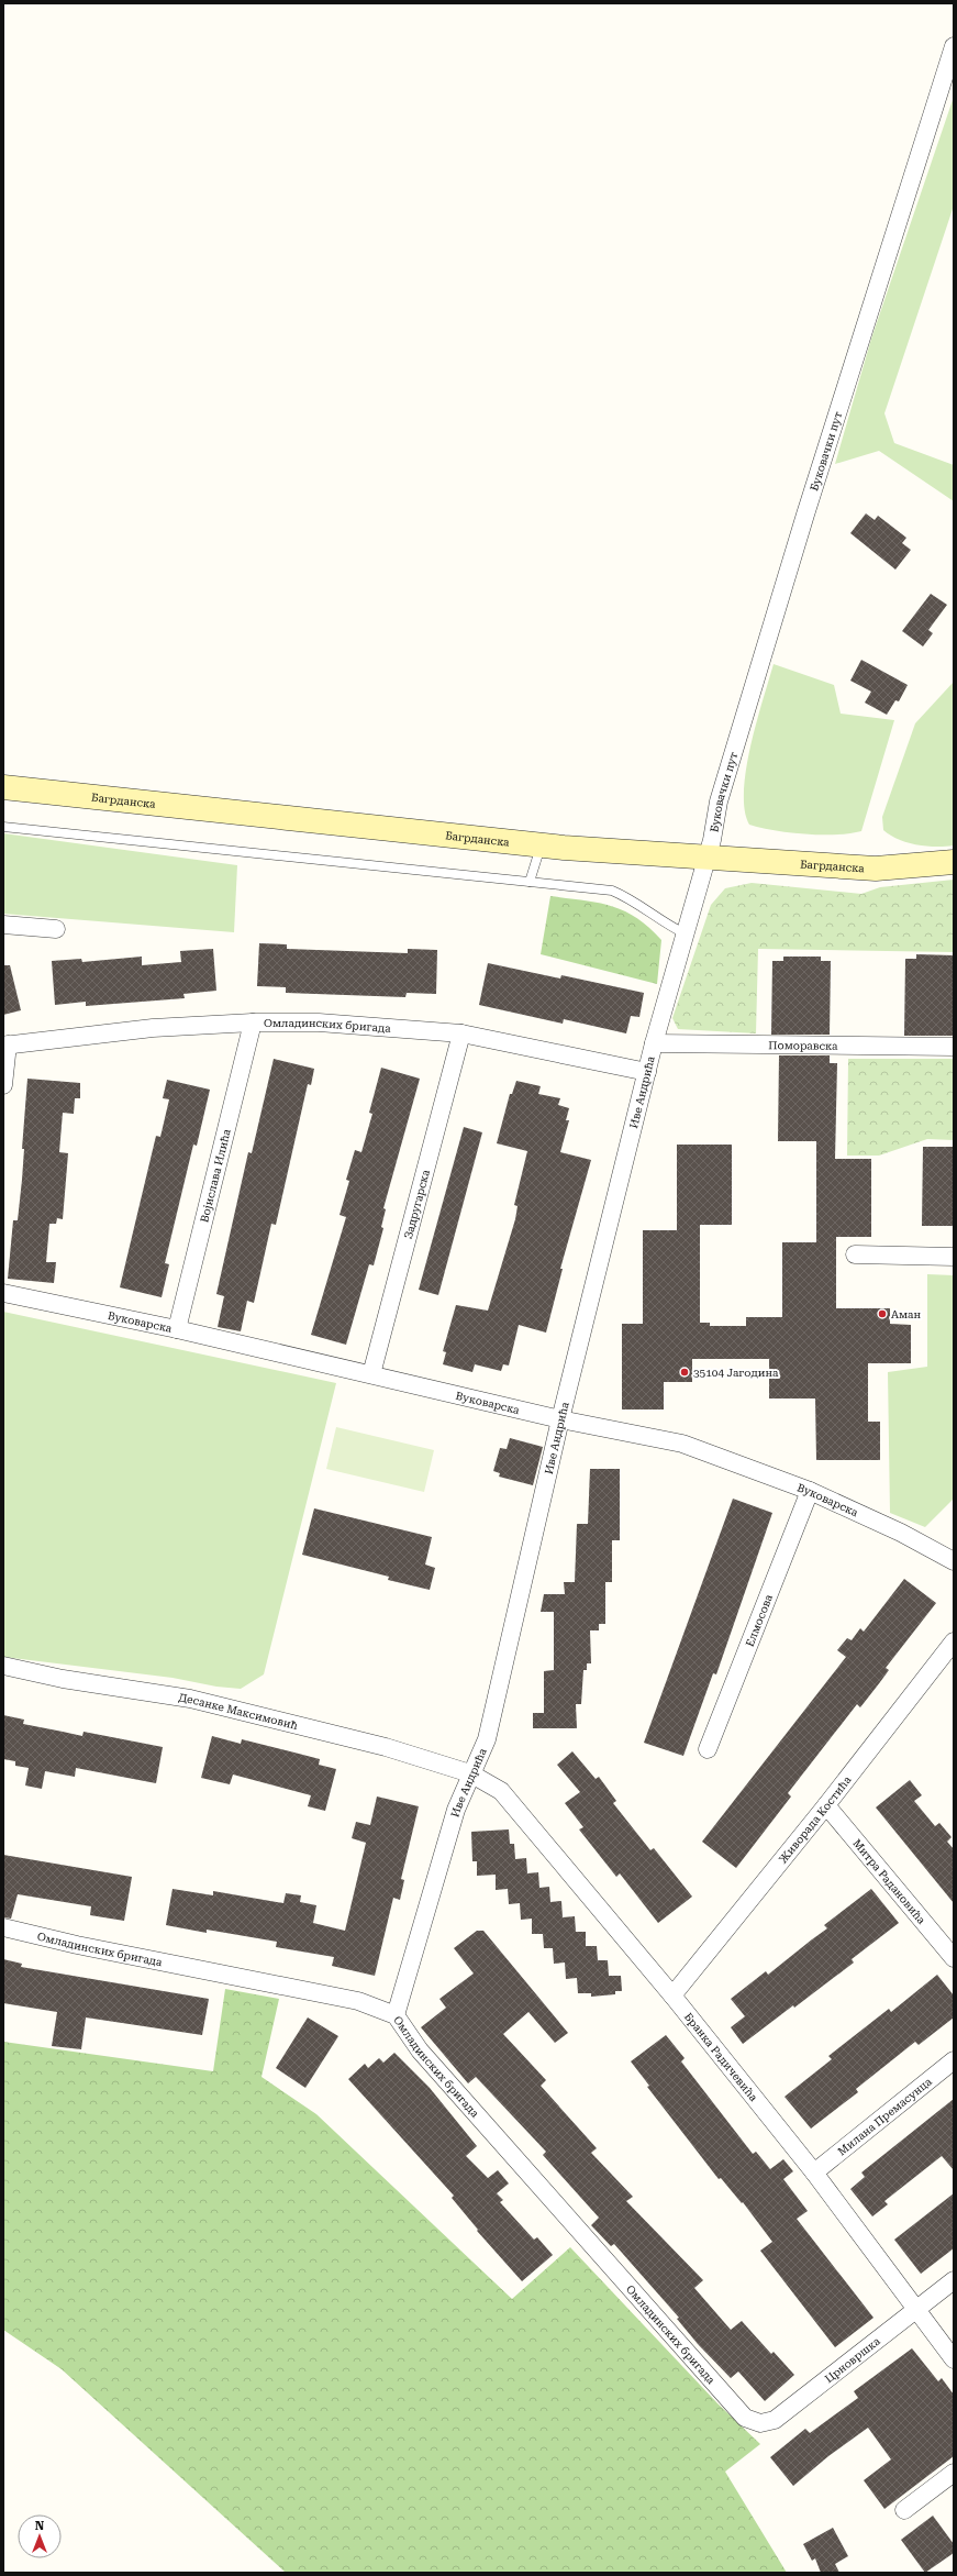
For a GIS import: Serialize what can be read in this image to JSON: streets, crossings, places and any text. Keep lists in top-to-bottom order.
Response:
{
  "streets": {
    "main road": ["Багрданска"],
    "street": [
      "Буковачки пут",
      "Омладинских бригада",
      "Поморавска",
      "Иве Андрића",
      "Војислава Илића",
      "Задругарска",
      "Вуковарска",
      "Елмосова",
      "Десанке Максимовић",
      "Живорада Костића",
      "Митра Радановића",
      "Бранка Радичевића",
      "Милана Премасунца",
      "Црновршка"
    ]
  },
  "crossings": [
    ["Буковачки пут", "Багрданска"],
    ["Буковачки пут", "Иве Андрића"],
    ["Багрданска", "Иве Андрића"],
    ["Омладинских бригада", "Иве Андрића"],
    ["Омладинских бригада", "Војислава Илића"],
    ["Омладинских бригада", "Задругарска"],
    ["Омладинских бригада", "Црновршка"],
    ["Поморавска", "Иве Андрића"],
    ["Иве Андрића", "Вуковарска"],
    ["Иве Андрића", "Десанке Максимовић"],
    ["Иве Андрића", "Бранка Радичевића"],
    ["Војислава Илића", "Вуковарска"],
    ["Задругарска", "Вуковарска"],
    ["Вуковарска", "Елмосова"],
    ["Десанке Максимовић", "Бранка Радичевића"],
    ["Живорада Костића", "Митра Радановића"],
    ["Живорада Костића", "Бранка Радичевића"],
    ["Бранка Радичевића", "Милана Премасунца"],
    ["Бранка Радичевића", "Црновршка"]
  ],
  "places": ["Аман", "35104 Јагодина"],
  "north": "top"
}
